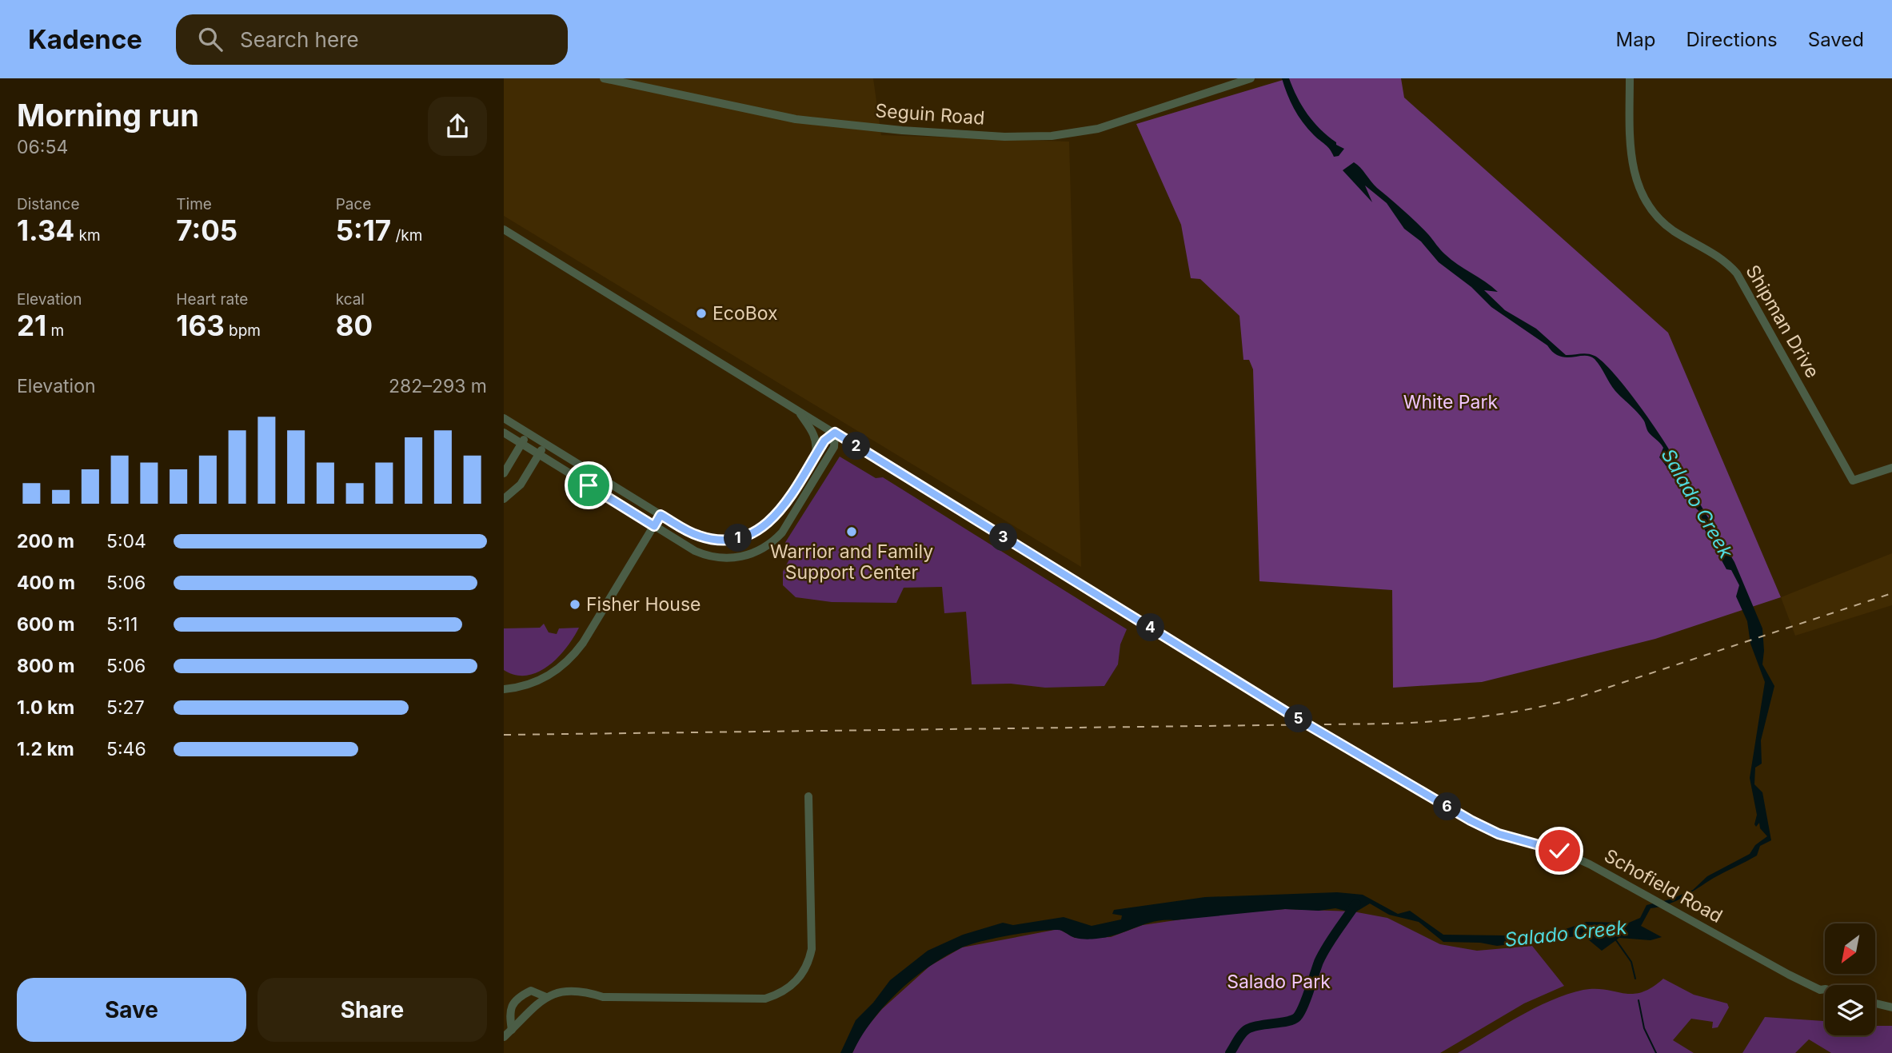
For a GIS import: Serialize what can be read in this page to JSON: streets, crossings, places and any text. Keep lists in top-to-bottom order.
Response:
{
  "streets": {
    "street": ["Seguin Road", "Shipman Drive", "Schofield Road"]
  },
  "water": ["Salado Creek"],
  "parks": ["White Park", "Salado Park"],
  "places": ["EcoBox", "Warrior and Family Support Center", "Fisher House"],
  "north": "bottom left",
  "page": {
    "header": "Kadence",
    "search": "Search here",
    "nav": ["Map", "Directions", "Saved"],
    "heading": ["Morning run", "06:54"],
    "stats": [
      ["Distance", "1.34 km"],
      ["Time", "7:05"],
      ["Pace", "5:17 /km"],
      ["Elevation", "21 m"],
      ["Heart rate", "163 bpm"],
      ["kcal", "80"]
    ],
    "chart": ["Elevation", "282–293 m"],
    "pins": [
      "2",
      "3",
      "1",
      "4",
      "5",
      "6"
    ],
    "list": [
      {
        "name": "200 m",
        "note": "5:04"
      },
      {
        "name": "400 m",
        "note": "5:06"
      },
      {
        "name": "600 m",
        "note": "5:11"
      },
      {
        "name": "800 m",
        "note": "5:06"
      },
      {
        "name": "1.0 km",
        "note": "5:27"
      },
      {
        "name": "1.2 km",
        "note": "5:46"
      }
    ],
    "buttons": ["Save", "Share"]
  }
}
